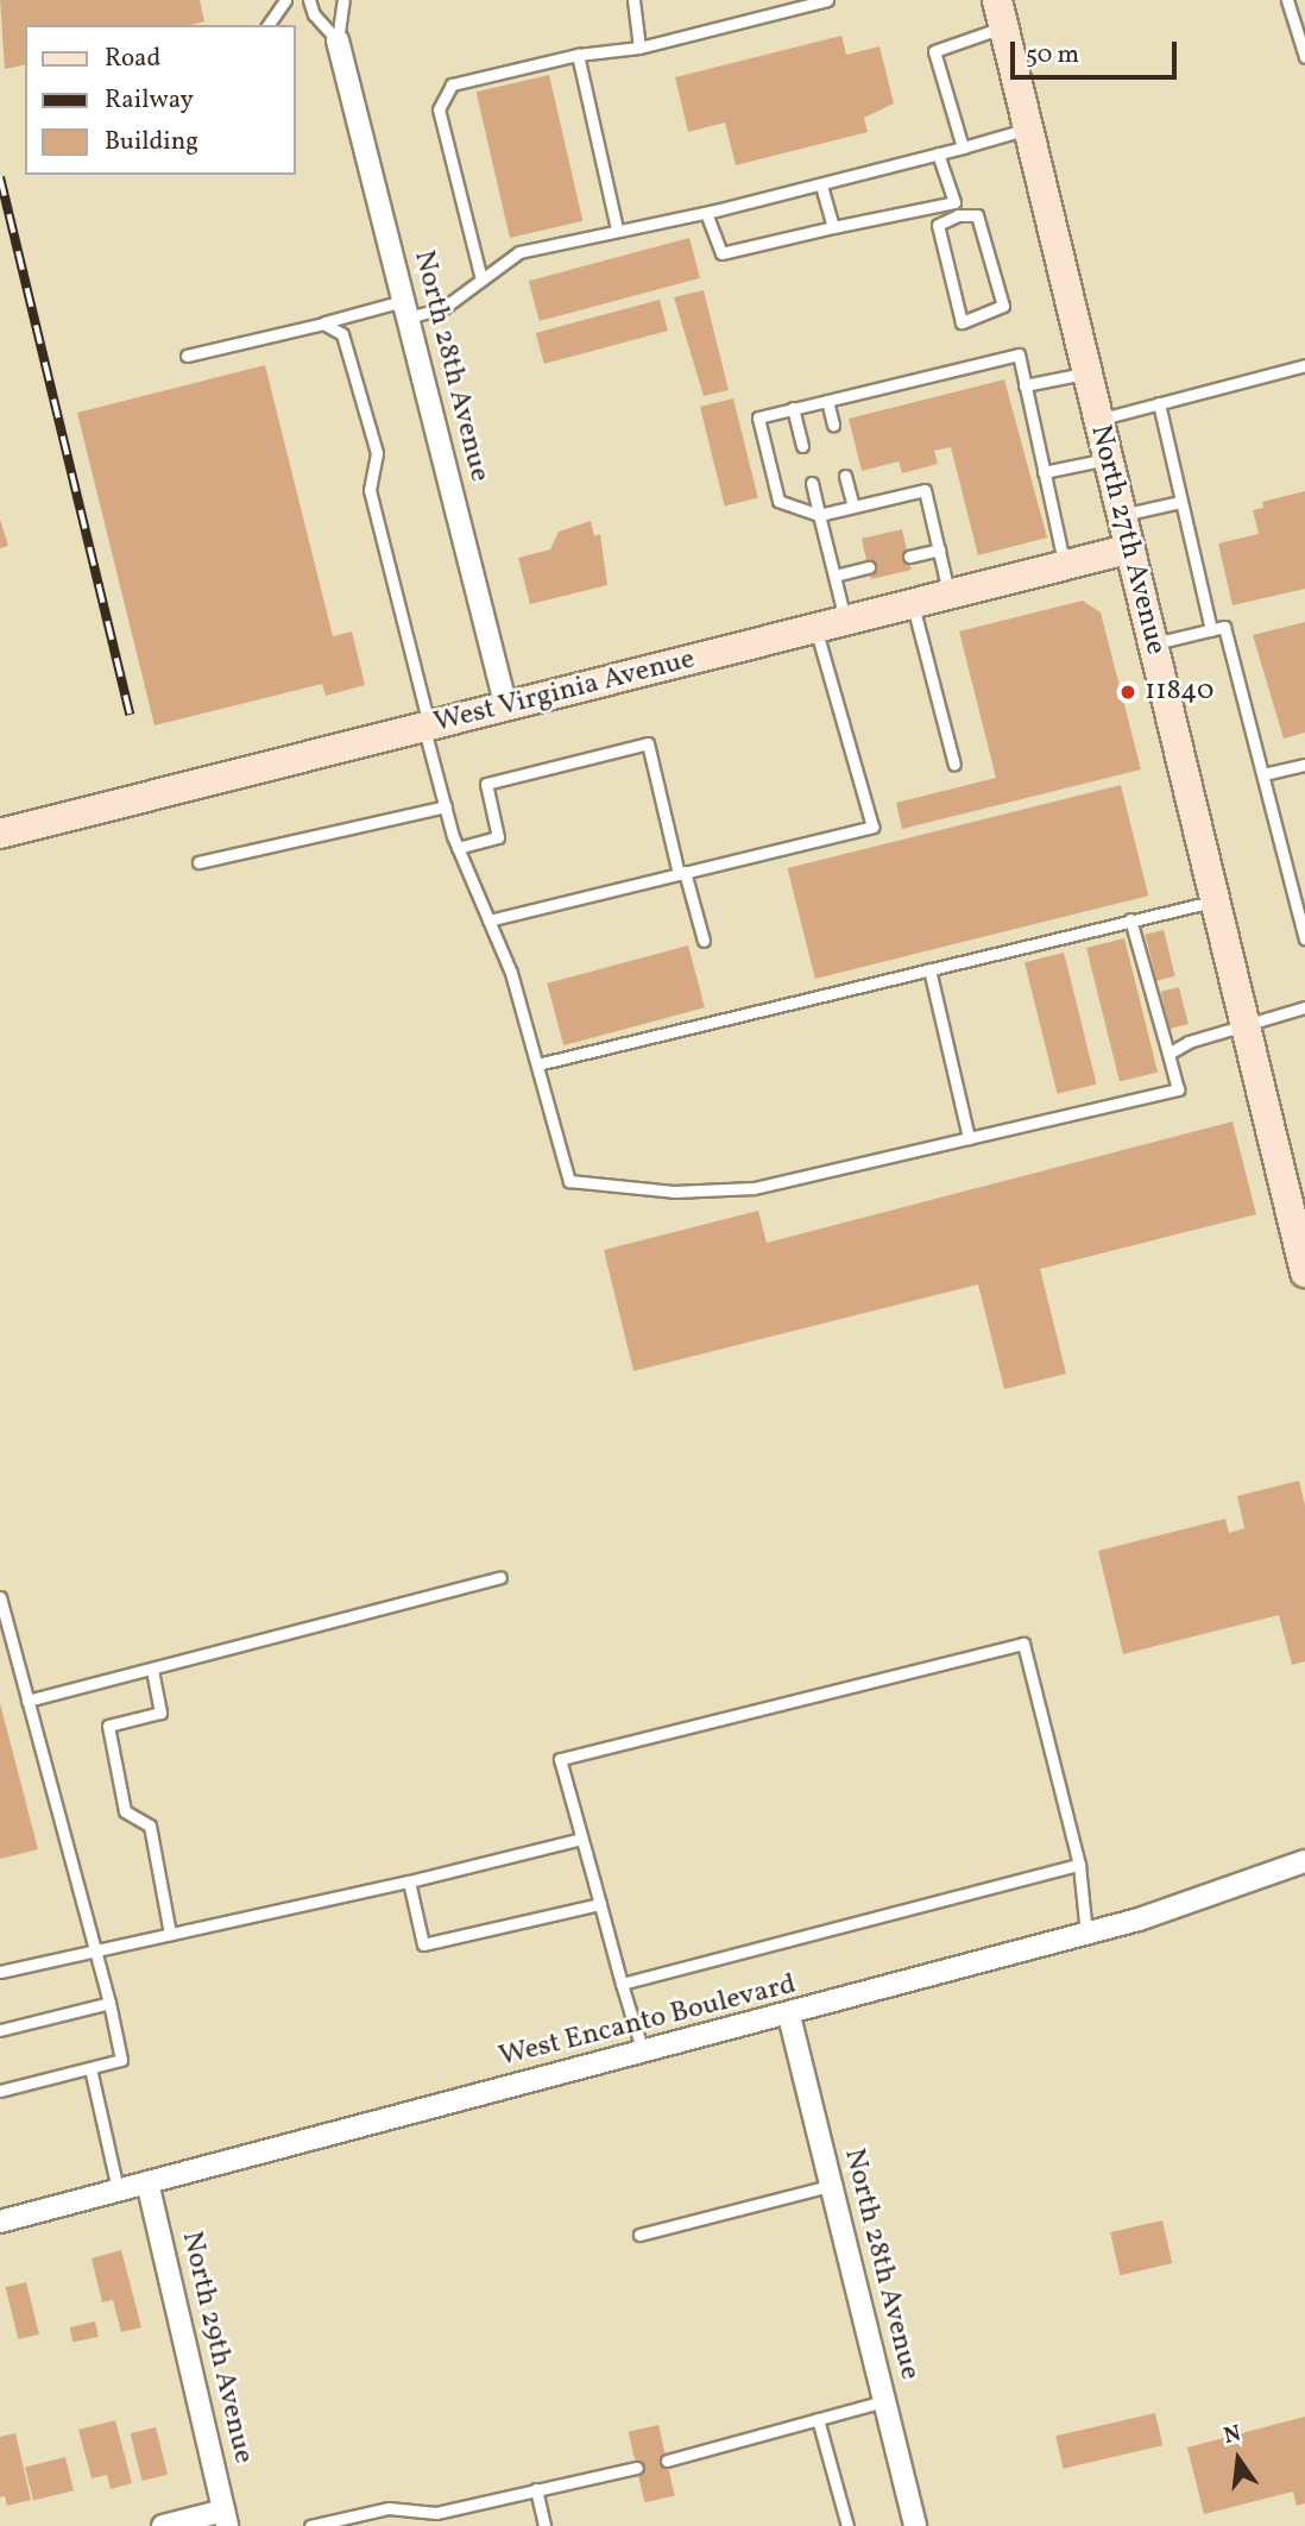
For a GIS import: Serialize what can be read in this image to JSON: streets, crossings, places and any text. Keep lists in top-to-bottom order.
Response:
{
  "streets": {
    "main road": ["North 27th Avenue", "West Virginia Avenue"],
    "street": ["North 28th Avenue", "West Encanto Boulevard", "North 29th Avenue"]
  },
  "crossings": [
    ["North 28th Avenue", "West Virginia Avenue"],
    ["North 28th Avenue", "West Encanto Boulevard"],
    ["North 27th Avenue", "West Virginia Avenue"],
    ["West Encanto Boulevard", "North 29th Avenue"]
  ],
  "places": ["11840"],
  "legend": ["Road", "Railway", "Building"],
  "scale_bar": "50 m",
  "north": "top"
}
